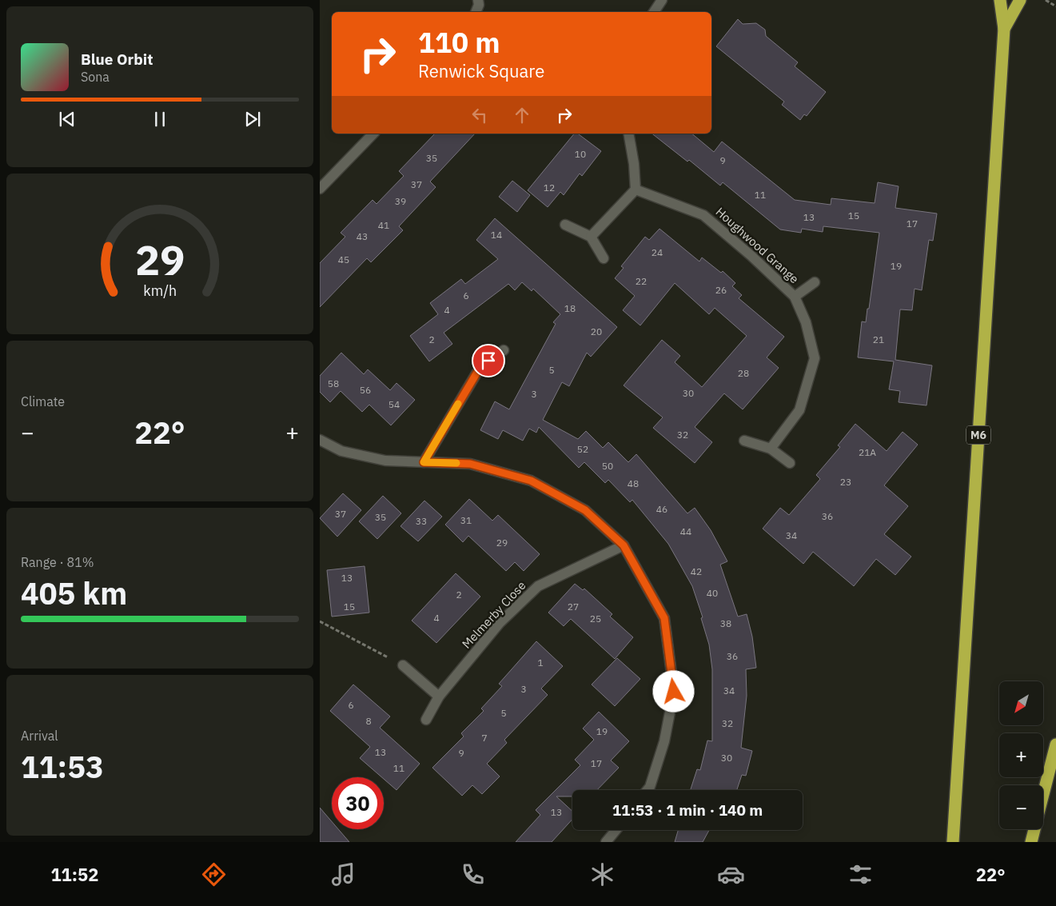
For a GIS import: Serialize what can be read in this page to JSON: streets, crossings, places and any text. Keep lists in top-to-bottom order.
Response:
{
  "streets": {
    "highway": ["M6"],
    "street": ["Houghwood Grange", "Melmerby Close"]
  },
  "house_numbers": [
    "10",
    "35",
    "9",
    "37",
    "12",
    "11",
    "39",
    "15",
    "13",
    "17",
    "41",
    "14",
    "43",
    "24",
    "45",
    "19",
    "22",
    "26",
    "6",
    "18",
    "4",
    "20",
    "2",
    "21",
    "5",
    "28",
    "58",
    "56",
    "30",
    "3",
    "54",
    "32",
    "52",
    "21A",
    "50",
    "23",
    "48",
    "46",
    "37",
    "36",
    "35",
    "31",
    "33",
    "44",
    "34",
    "29",
    "42",
    "13",
    "40",
    "2",
    "15",
    "27",
    "4",
    "25",
    "38",
    "36",
    "1",
    "3",
    "34",
    "6",
    "5",
    "8",
    "32",
    "19",
    "7",
    "13",
    "9",
    "30",
    "17",
    "11",
    "13"
  ],
  "north": "bottom left",
  "page": {
    "turn": ["110 m", "Renwick Square"],
    "song": ["Blue Orbit", "Sona"],
    "tile": [
      "Climate",
      ["Range · 81%", "405 km"],
      ["Arrival", "11:53"]
    ],
    "heat": ["−", "22°", "+"],
    "map_buttons": ["+", "−"],
    "limit": "30",
    "trip": "11:53 · 1 min · 140 m",
    "tabs": ["11:52", "22°"],
    "gauge": ["29", "km/h"]
  }
}
